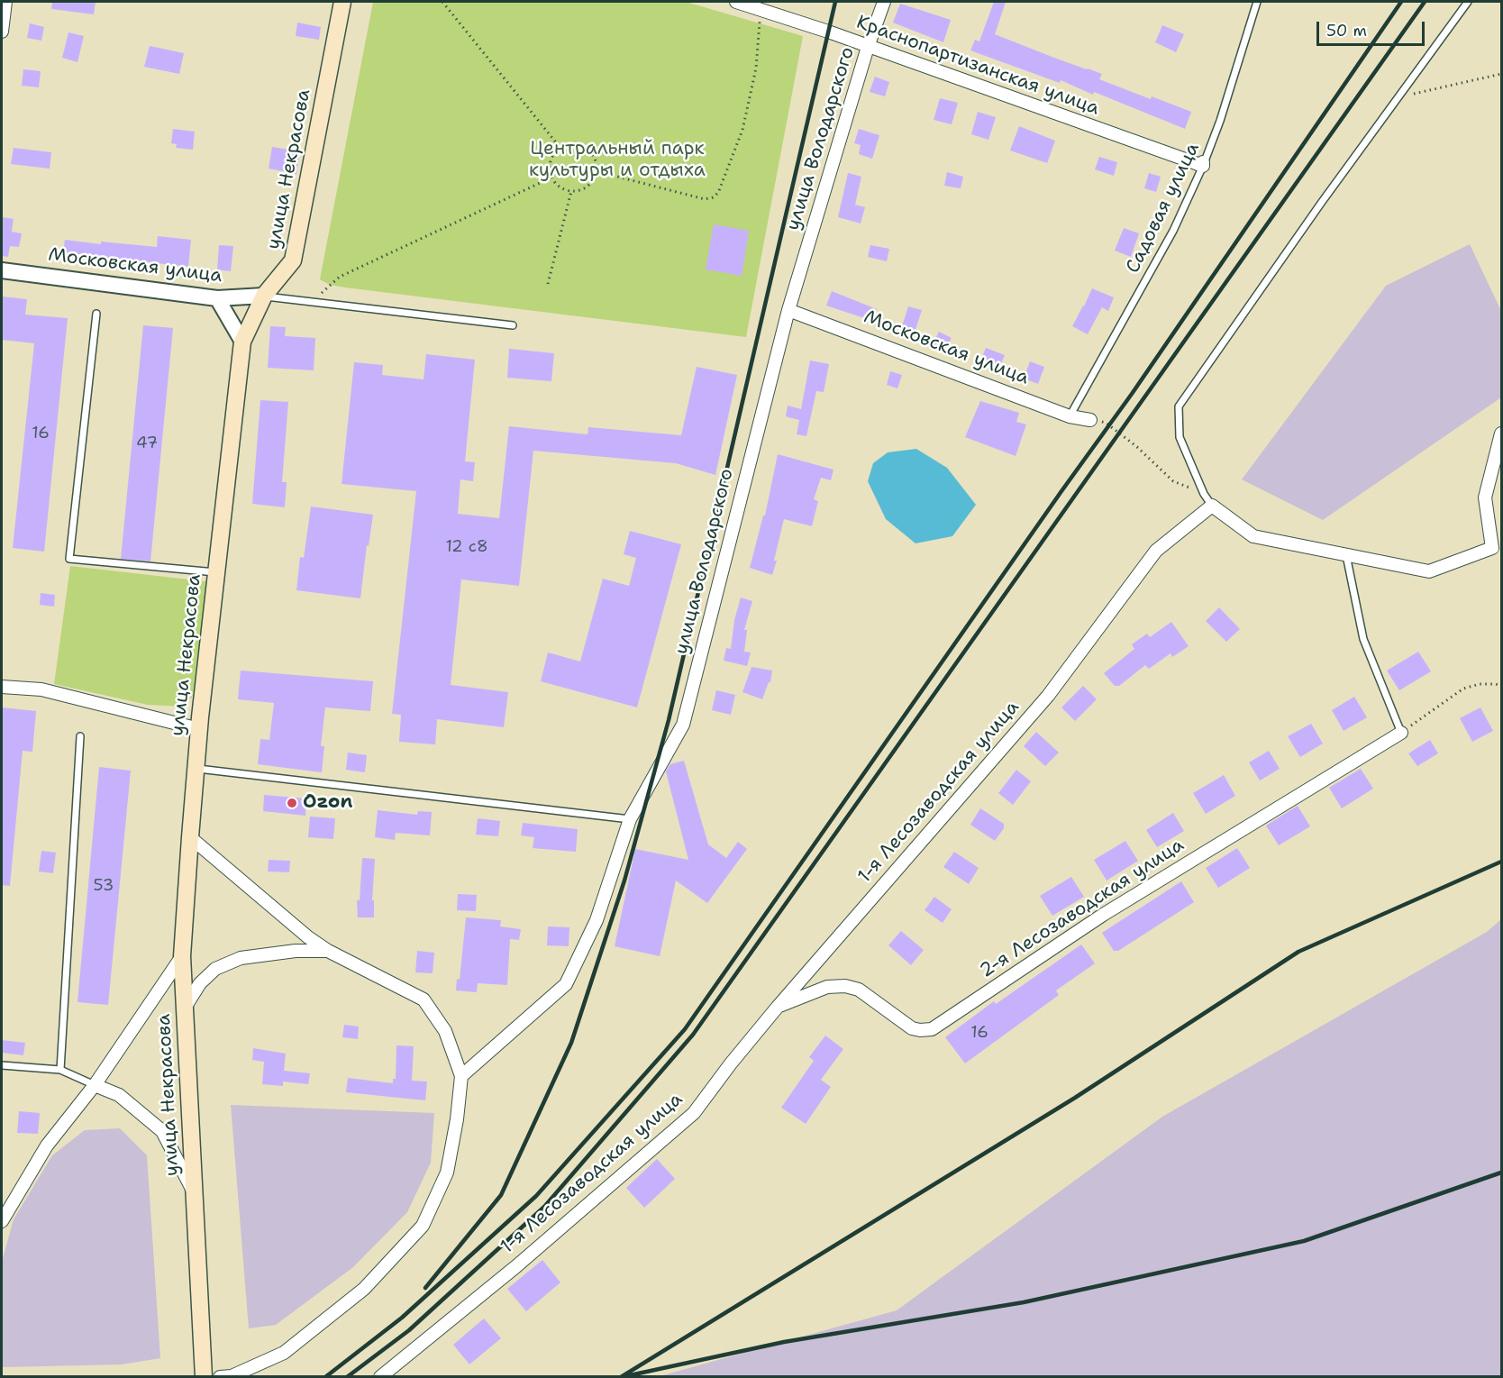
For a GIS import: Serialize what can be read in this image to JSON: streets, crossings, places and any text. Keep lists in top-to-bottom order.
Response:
{
  "streets": {
    "main road": ["улица Некрасова"],
    "street": [
      "Краснопартизанская улица",
      "улица Володарского",
      "Московская улица",
      "1-я Лесозаводская улица",
      "2-я Лесозаводская улица"
    ],
    "lane": ["Садовая улица"]
  },
  "crossings": [
    ["Краснопартизанская улица", "улица Володарского"],
    ["Краснопартизанская улица", "Садовая улица"],
    ["улица Володарского", "Московская улица"],
    ["улица Некрасова", "Московская улица"],
    ["Садовая улица", "Московская улица"],
    ["1-я Лесозаводская улица", "2-я Лесозаводская улица"]
  ],
  "parks": ["Центральный парк культуры и отдыха"],
  "places": ["Ozon"],
  "house_numbers": [
    "16",
    "47",
    "12 с8",
    "53",
    "16"
  ],
  "scale_bar": "50 m"
}
